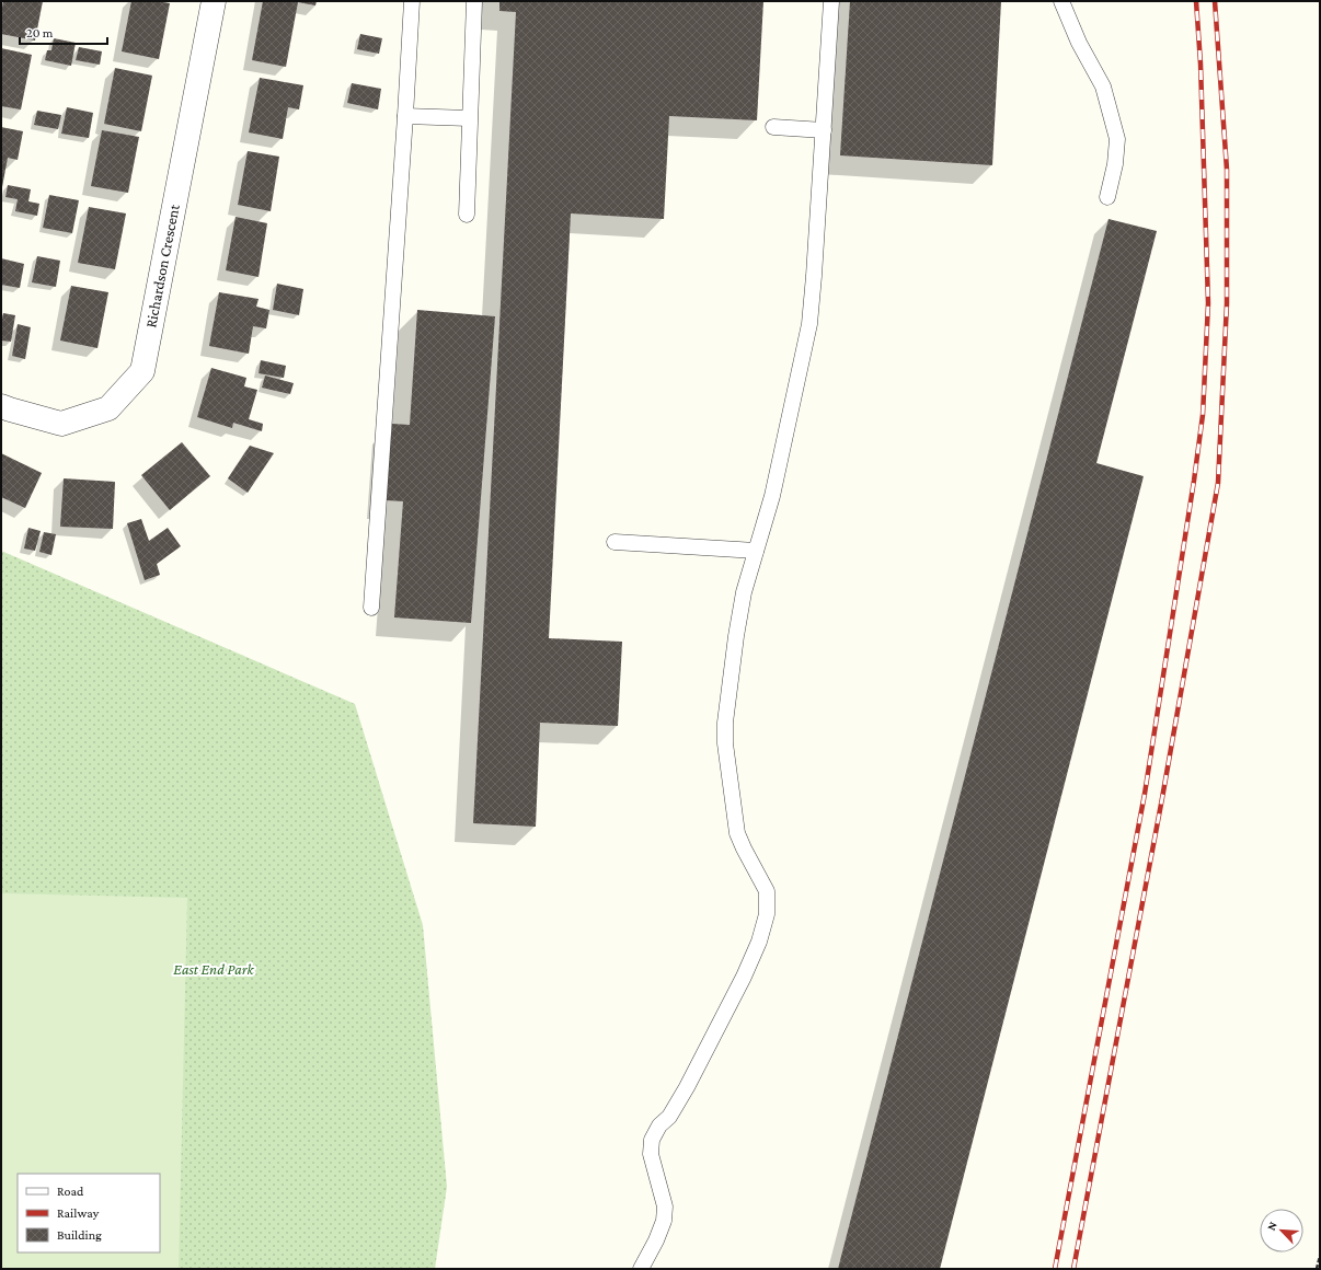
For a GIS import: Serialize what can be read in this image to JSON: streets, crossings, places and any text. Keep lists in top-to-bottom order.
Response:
{
  "streets": {
    "street": ["Richardson Crescent"]
  },
  "parks": ["East End Park"],
  "legend": ["Road", "Railway", "Building"],
  "scale_bar": "20 m",
  "north": "top left"
}
